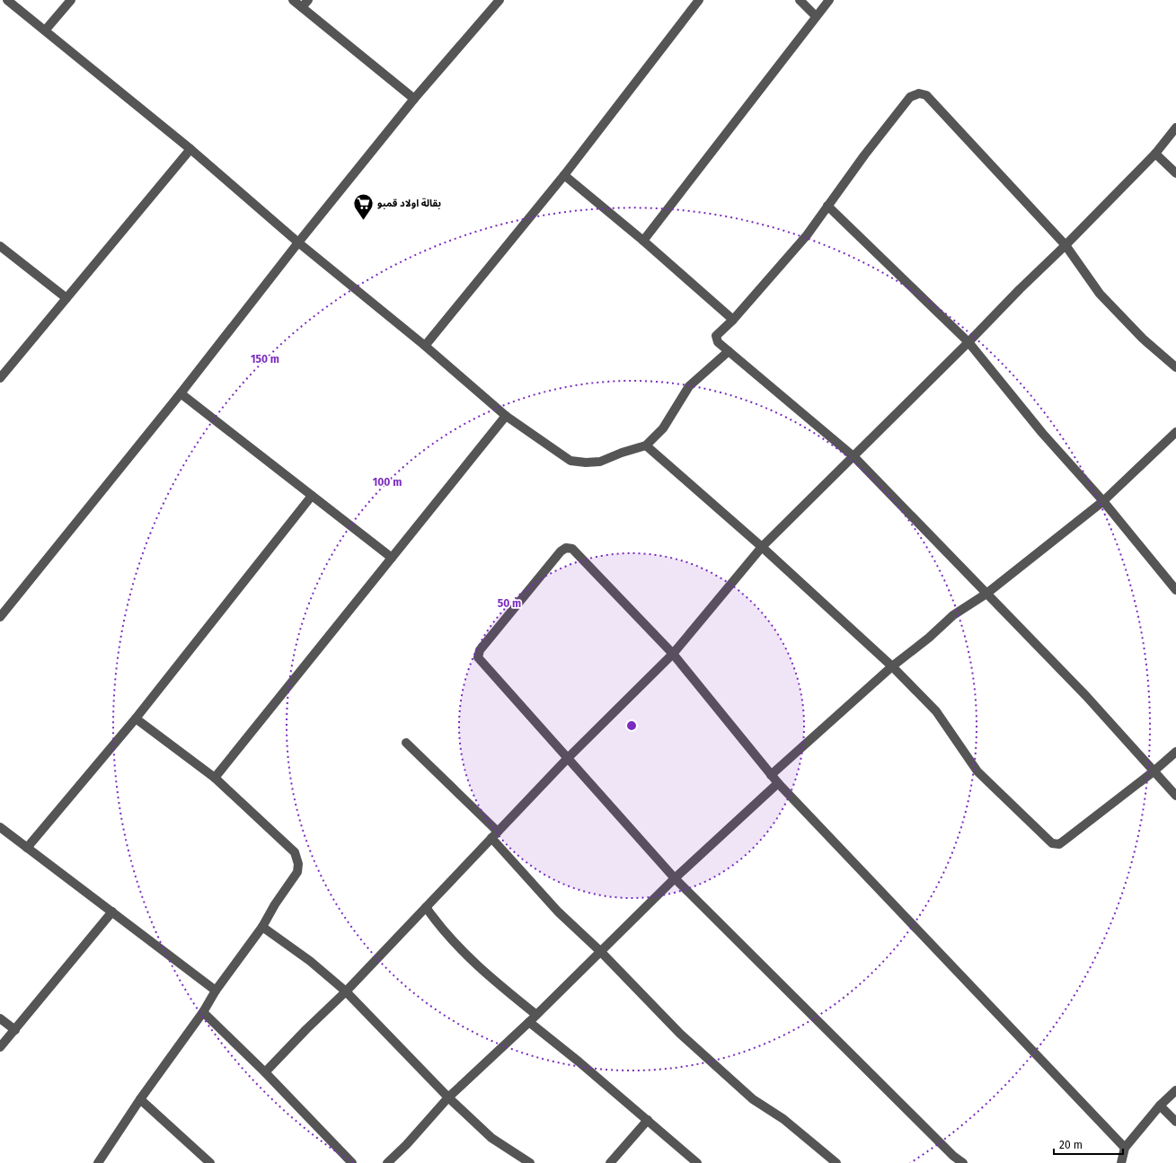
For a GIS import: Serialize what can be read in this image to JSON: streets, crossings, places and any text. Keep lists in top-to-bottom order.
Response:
{
  "places": {
    "supermarket": ["بقالة اولاد قمبو"]
  },
  "scale_bar": "20 m",
  "rings": ["150 m", "100 m", "50 m"]
}
